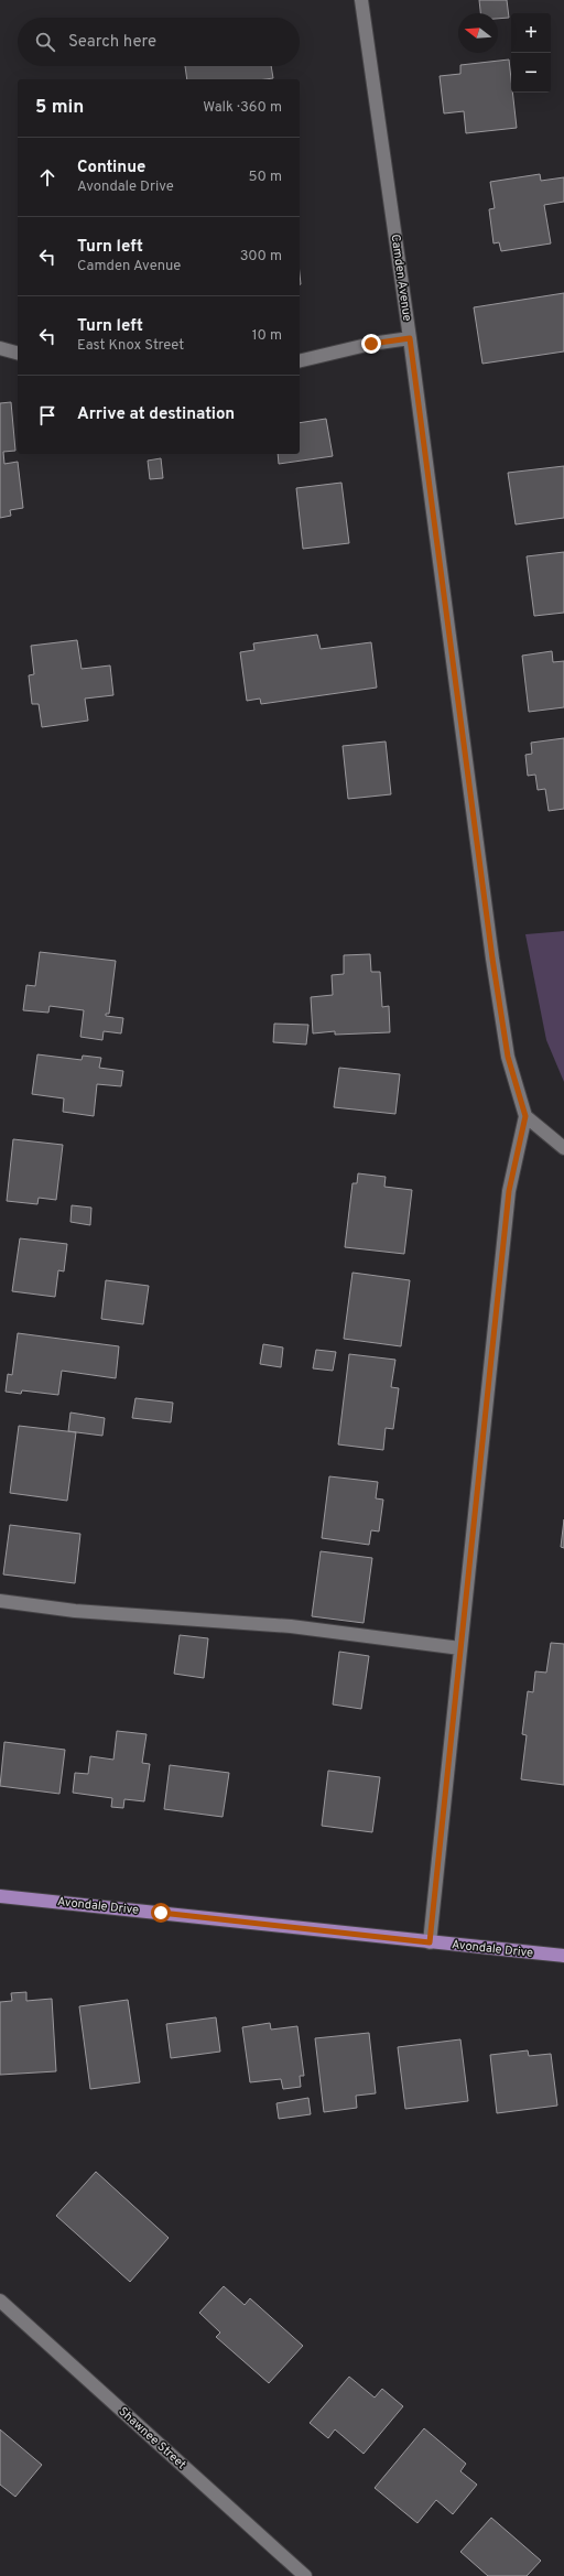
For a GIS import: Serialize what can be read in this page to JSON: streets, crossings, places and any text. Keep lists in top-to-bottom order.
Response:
{
  "streets": {
    "main road": ["Avondale Drive"],
    "street": ["Camden Avenue", "Shawnee Street"]
  },
  "crossings": [
    ["Camden Avenue", "Avondale Drive"]
  ],
  "north": "left",
  "page": {
    "map_buttons": ["+", "−"],
    "search": "Search here",
    "heading": ["5 min", "Walk · 360 m"],
    "list": [
      ["Continue", "Avondale Drive", "50 m"],
      ["Turn left", "Camden Avenue", "300 m"],
      ["Turn left", "East Knox Street", "10 m"],
      "Arrive at destination"
    ]
  }
}
